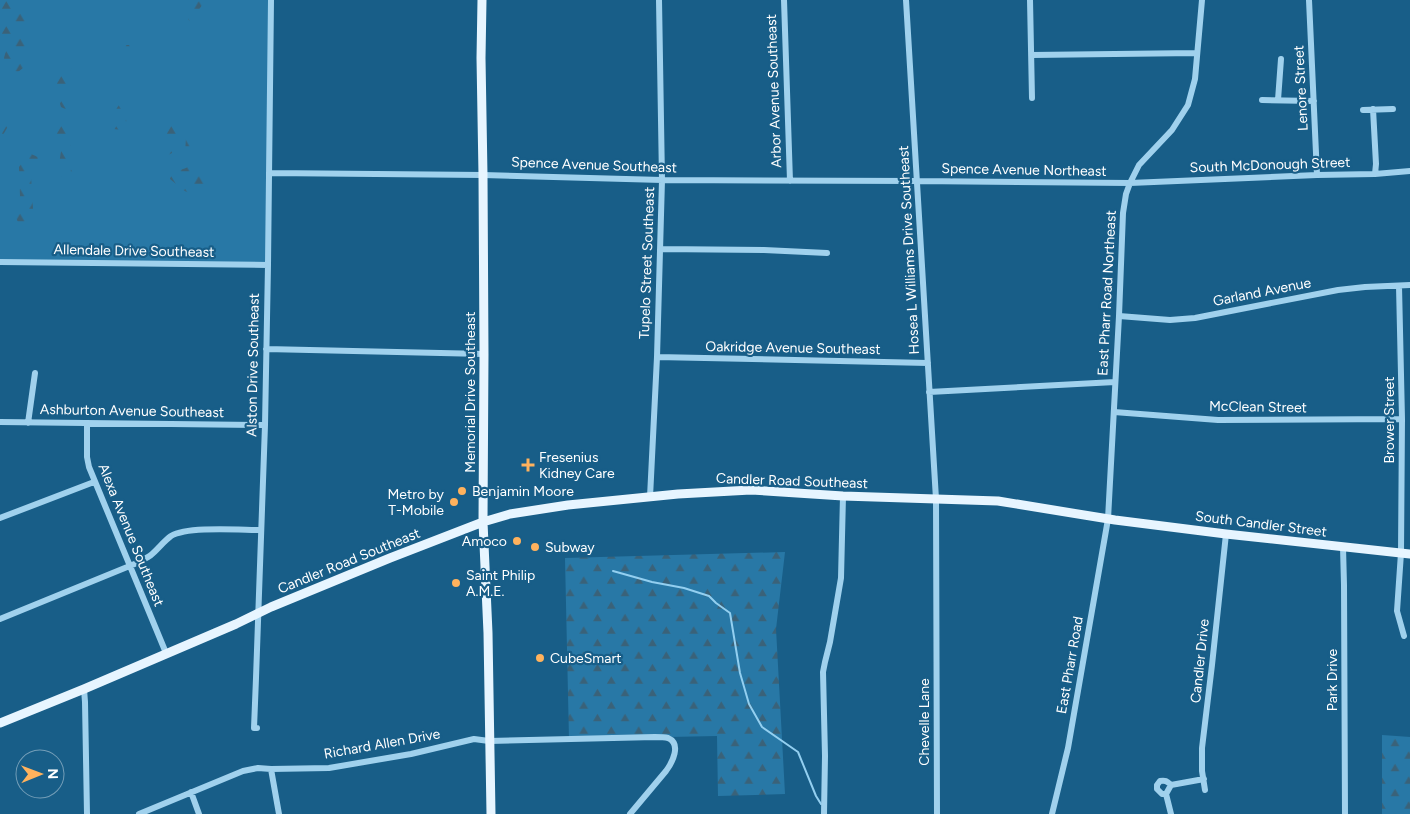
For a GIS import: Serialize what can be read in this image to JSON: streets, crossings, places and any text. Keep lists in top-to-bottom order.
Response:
{
  "streets": {
    "main road": ["Memorial Drive Southeast", "Candler Road Southeast", "South Candler Street"],
    "street": [
      "Lenore Street",
      "Arbor Avenue Southeast",
      "Spence Avenue Southeast",
      "South McDonough Street",
      "Spence Avenue Northeast",
      "Hosea L Williams Drive Southeast",
      "Allendale Drive Southeast",
      "Tupelo Street Southeast",
      "Garland Avenue",
      "East Pharr Road Northeast",
      "Oakridge Avenue Southeast",
      "Alston Drive Southeast",
      "McClean Street",
      "Ashburton Avenue Southeast",
      "Brower Street",
      "Alexa Avenue Southeast",
      "Candler Drive",
      "East Pharr Road",
      "Park Drive",
      "Chevelle Lane",
      "Richard Allen Drive"
    ]
  },
  "crossings": [
    ["Lenore Street", "South McDonough Street"],
    ["Arbor Avenue Southeast", "Spence Avenue Southeast"],
    ["Spence Avenue Southeast", "Spence Avenue Northeast"],
    ["Spence Avenue Southeast", "Hosea L Williams Drive Southeast"],
    ["Spence Avenue Southeast", "Tupelo Street Southeast"],
    ["Spence Avenue Southeast", "Alston Drive Southeast"],
    ["Spence Avenue Southeast", "Memorial Drive Southeast"],
    ["South McDonough Street", "Spence Avenue Northeast"],
    ["South McDonough Street", "East Pharr Road Northeast"],
    ["Spence Avenue Northeast", "Hosea L Williams Drive Southeast"],
    ["Spence Avenue Northeast", "East Pharr Road Northeast"],
    ["Hosea L Williams Drive Southeast", "Oakridge Avenue Southeast"],
    ["Hosea L Williams Drive Southeast", "Candler Road Southeast"],
    ["Hosea L Williams Drive Southeast", "Chevelle Lane"],
    ["Allendale Drive Southeast", "Alston Drive Southeast"],
    ["Tupelo Street Southeast", "Oakridge Avenue Southeast"],
    ["Tupelo Street Southeast", "Candler Road Southeast"],
    ["Garland Avenue", "East Pharr Road Northeast"],
    ["Garland Avenue", "Brower Street"],
    ["East Pharr Road Northeast", "McClean Street"],
    ["East Pharr Road Northeast", "Candler Road Southeast"],
    ["East Pharr Road Northeast", "South Candler Street"],
    ["East Pharr Road Northeast", "East Pharr Road"],
    ["Alston Drive Southeast", "Ashburton Avenue Southeast"],
    ["Alston Drive Southeast", "Candler Road Southeast"],
    ["Memorial Drive Southeast", "Candler Road Southeast"],
    ["Memorial Drive Southeast", "Richard Allen Drive"],
    ["McClean Street", "Brower Street"],
    ["Ashburton Avenue Southeast", "Alexa Avenue Southeast"],
    ["Brower Street", "South Candler Street"],
    ["Candler Road Southeast", "South Candler Street"],
    ["Candler Road Southeast", "Alexa Avenue Southeast"],
    ["Candler Road Southeast", "East Pharr Road"],
    ["Candler Road Southeast", "Chevelle Lane"],
    ["South Candler Street", "Candler Drive"],
    ["South Candler Street", "East Pharr Road"],
    ["South Candler Street", "Park Drive"]
  ],
  "places": {
    "health": ["Fresenius Kidney Care"],
    "other": [
      "Benjamin Moore",
      "Metro by T-Mobile",
      "Amoco",
      "Subway",
      "Saint Philip A.M.E.",
      "CubeSmart"
    ]
  },
  "north": "right"
}
